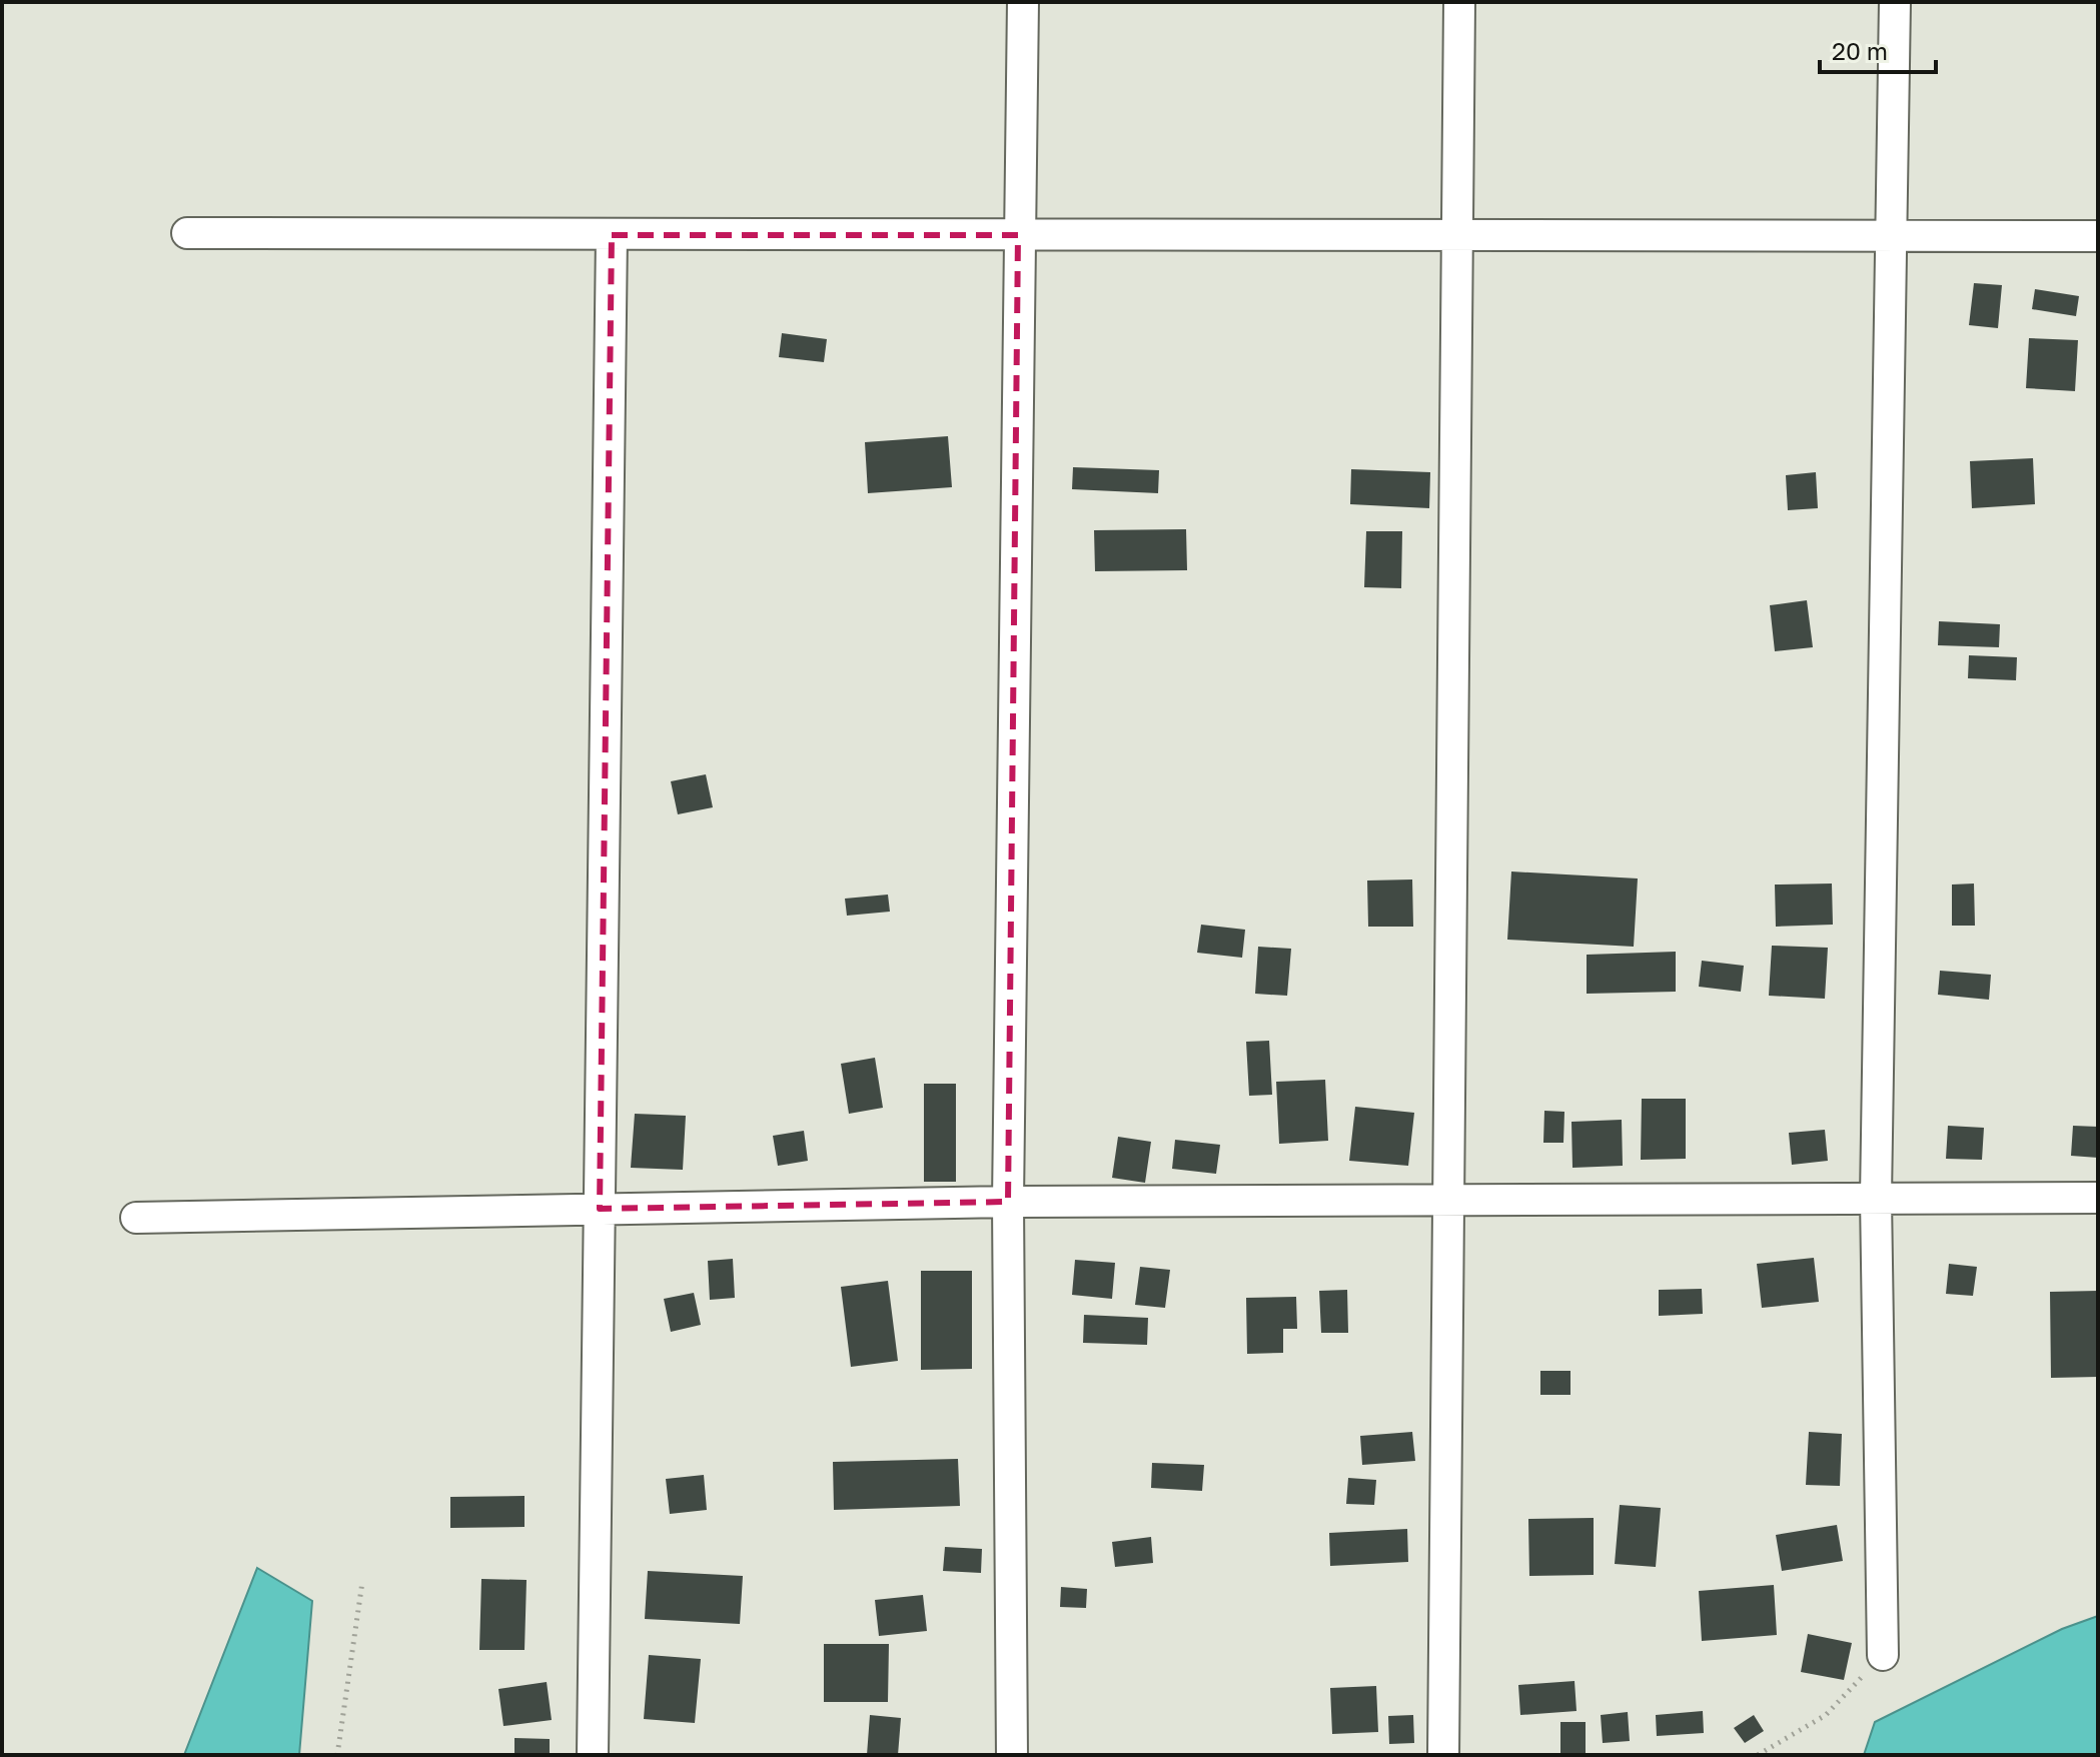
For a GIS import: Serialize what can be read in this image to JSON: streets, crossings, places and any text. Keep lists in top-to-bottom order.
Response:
{
  "scale_bar": "20 m"
}
